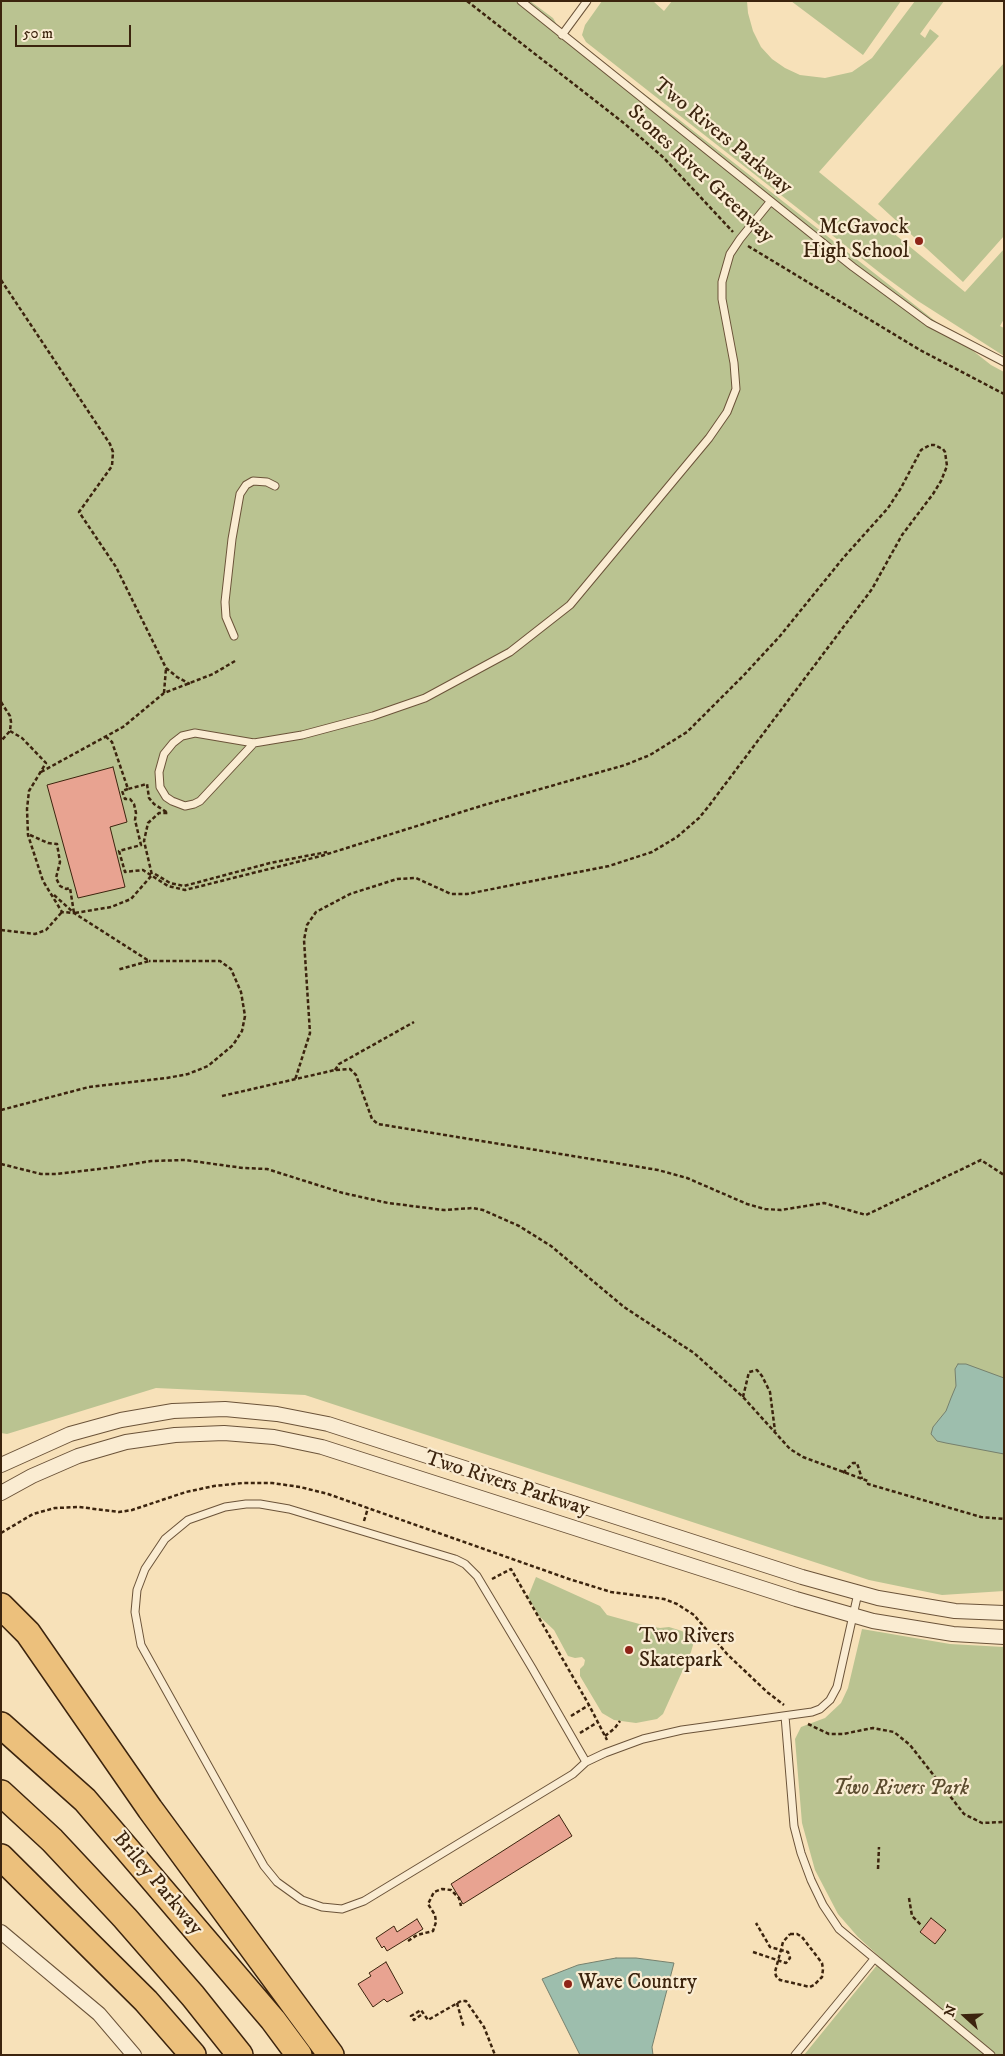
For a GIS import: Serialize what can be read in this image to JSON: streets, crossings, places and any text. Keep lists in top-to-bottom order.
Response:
{
  "streets": {
    "highway": ["Briley Parkway"],
    "street": ["Two Rivers Parkway"],
    "path": ["Stones River Greenway"]
  },
  "parks": ["Two Rivers Park"],
  "places": ["McGavock High School", "Two Rivers Skatepark", "Wave Country"],
  "scale_bar": "50 m",
  "north": "left"
}
